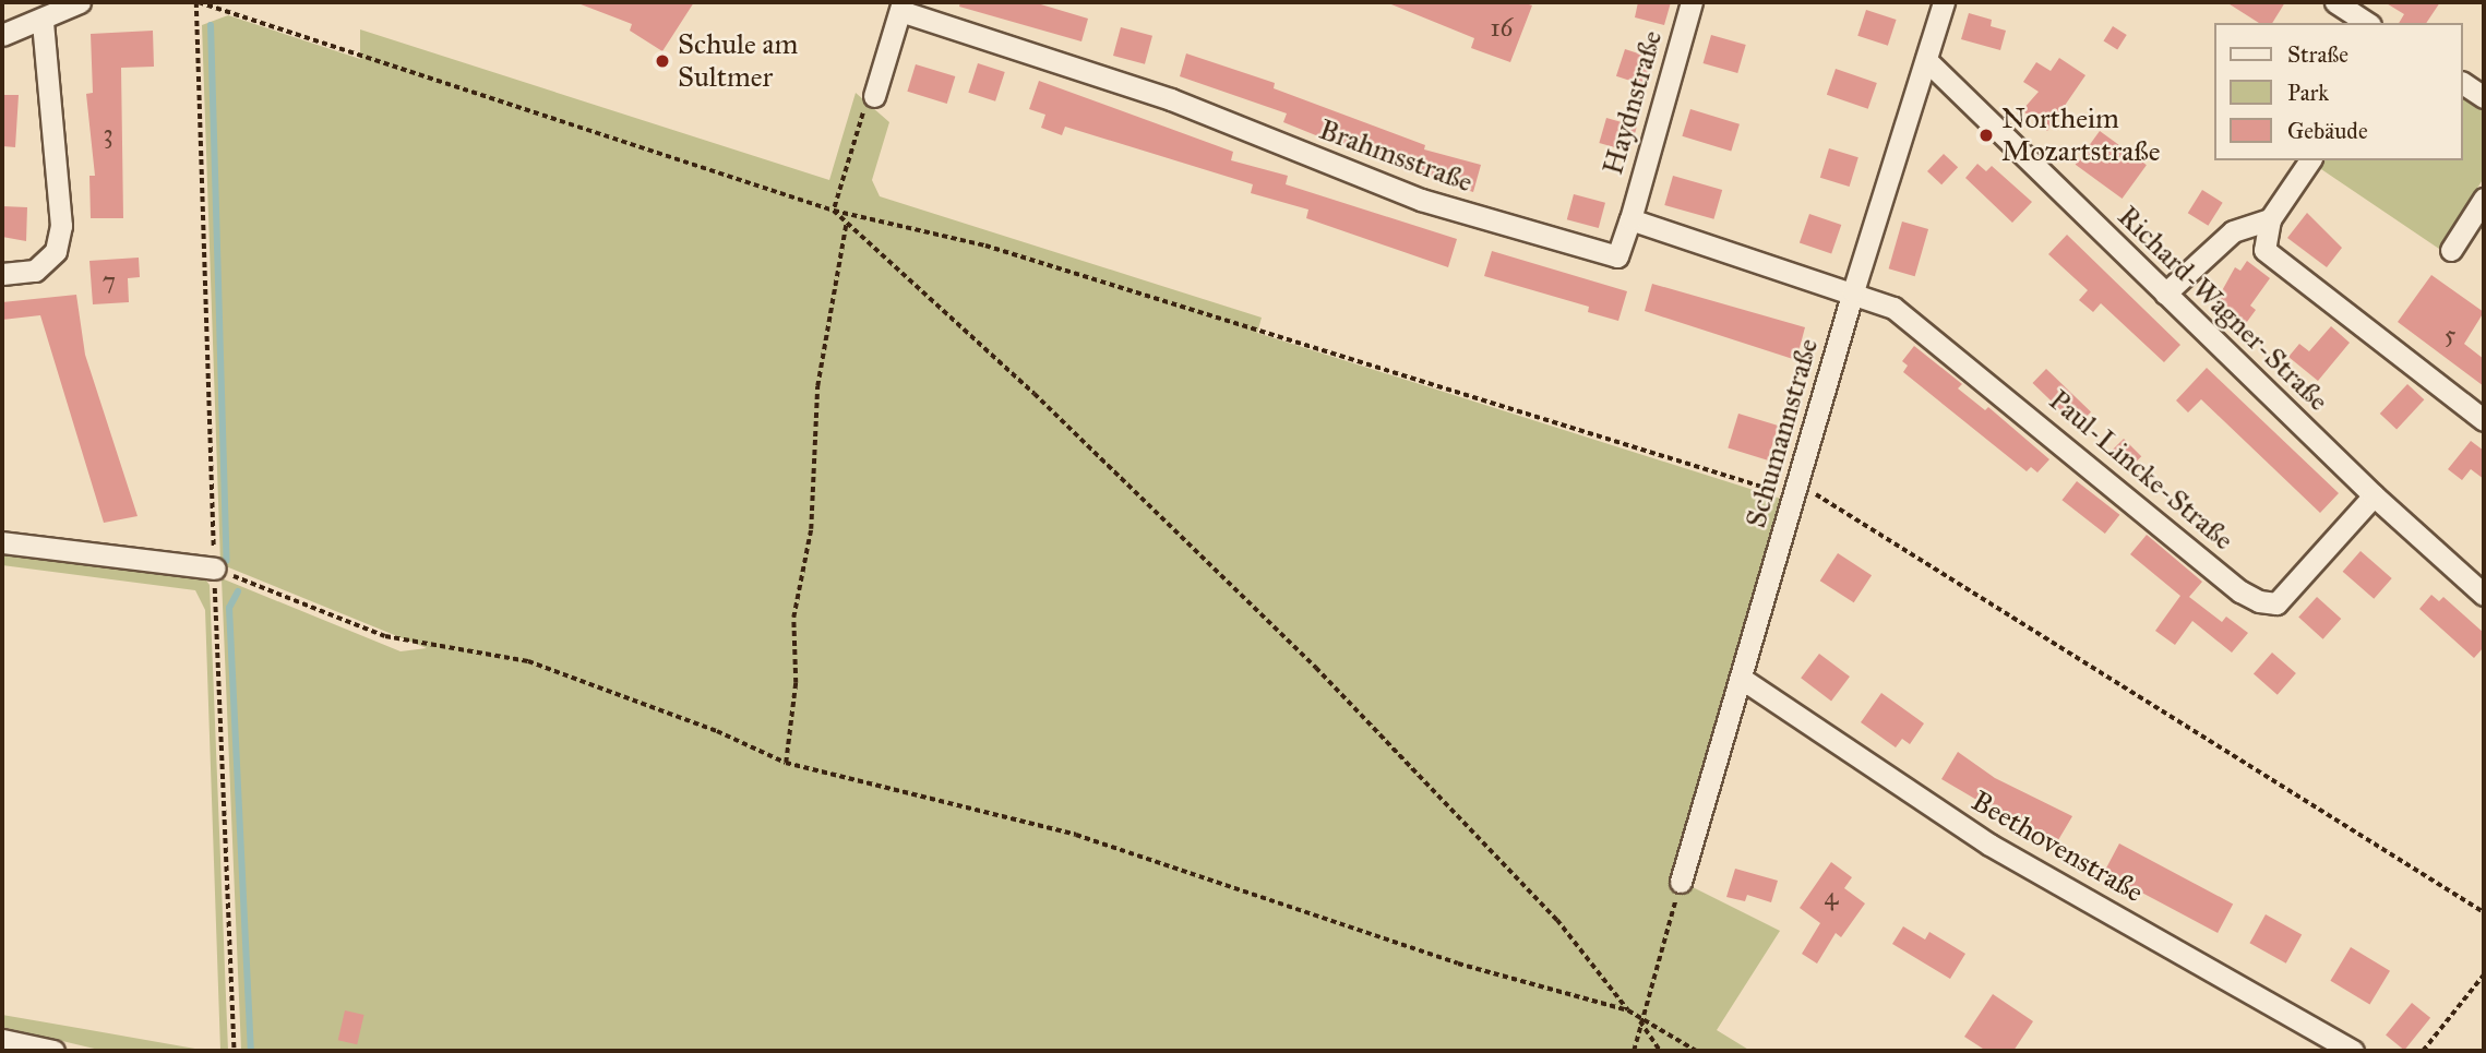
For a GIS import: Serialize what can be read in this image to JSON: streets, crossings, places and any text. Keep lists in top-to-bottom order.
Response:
{
  "streets": {
    "street": [
      "Haydnstraße",
      "Brahmsstraße",
      "Richard-Wagner-Straße",
      "Schumannstraße",
      "Paul-Lincke-Straße",
      "Beethovenstraße"
    ]
  },
  "crossings": [
    ["Haydnstraße", "Brahmsstraße"],
    ["Richard-Wagner-Straße", "Schumannstraße"],
    ["Richard-Wagner-Straße", "Paul-Lincke-Straße"],
    ["Schumannstraße", "Paul-Lincke-Straße"],
    ["Schumannstraße", "Beethovenstraße"]
  ],
  "places": ["Schule am Sultmer", "Northeim Mozartstraße"],
  "house_numbers": [
    "16",
    "3",
    "7",
    "5",
    "4"
  ],
  "legend": ["Straße", "Park", "Gebäude"]
}
